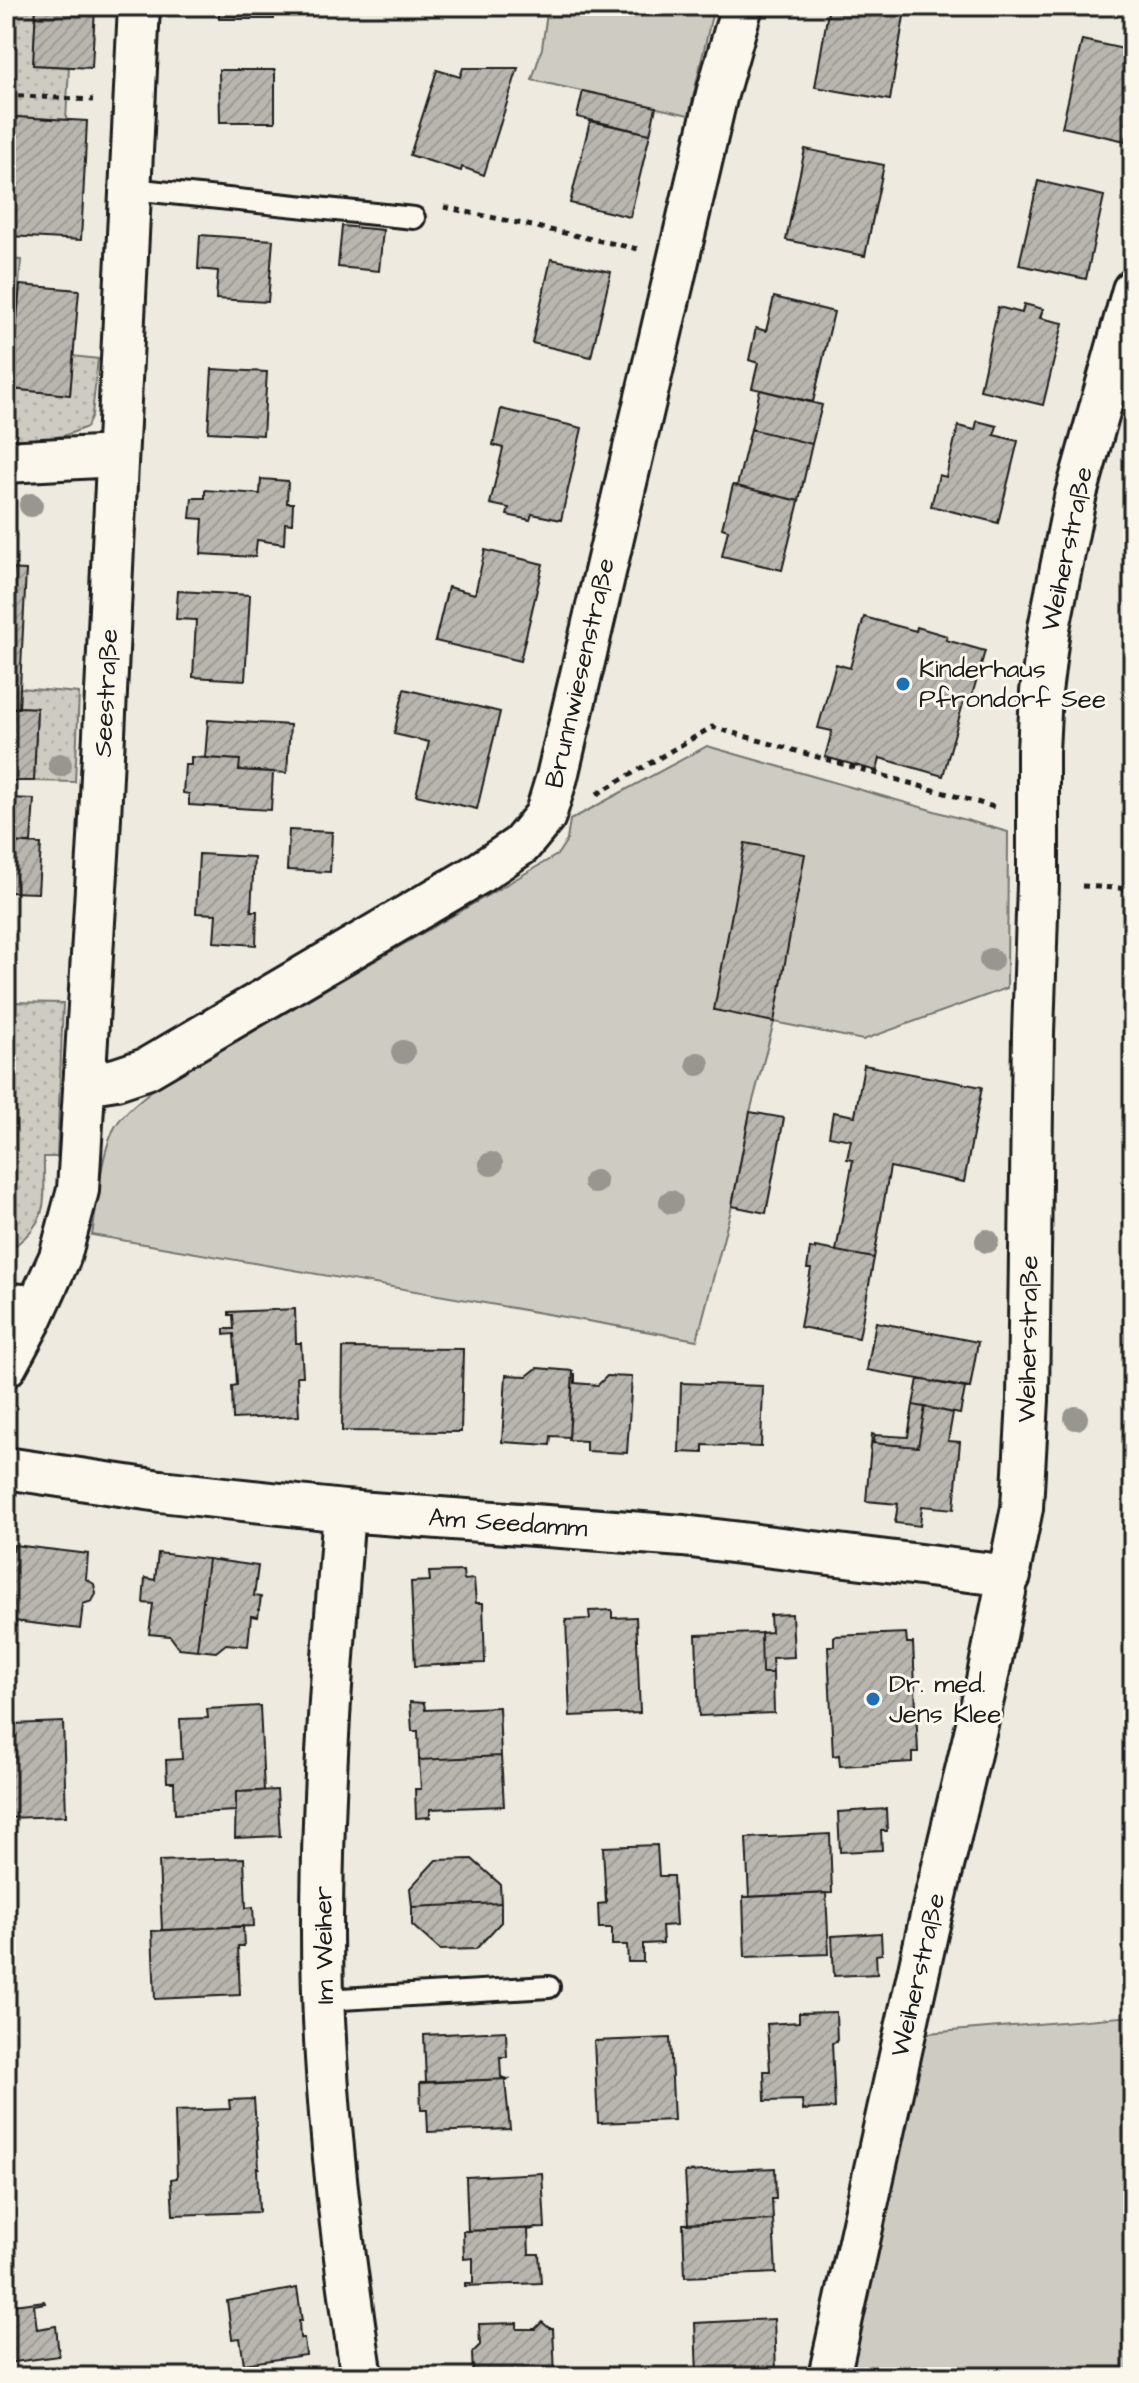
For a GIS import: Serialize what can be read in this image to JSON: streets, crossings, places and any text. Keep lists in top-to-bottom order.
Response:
{
  "streets": {
    "street": [
      "Weiherstraße",
      "Brunnwiesenstraße",
      "Seestraße",
      "Am Seedamm",
      "Im Weiher"
    ]
  },
  "crossings": [
    ["Weiherstraße", "Am Seedamm"],
    ["Brunnwiesenstraße", "Seestraße"],
    ["Am Seedamm", "Im Weiher"]
  ],
  "places": ["Kinderhaus Pfrondorf See", "Dr. med. Jens Klee"]
}
